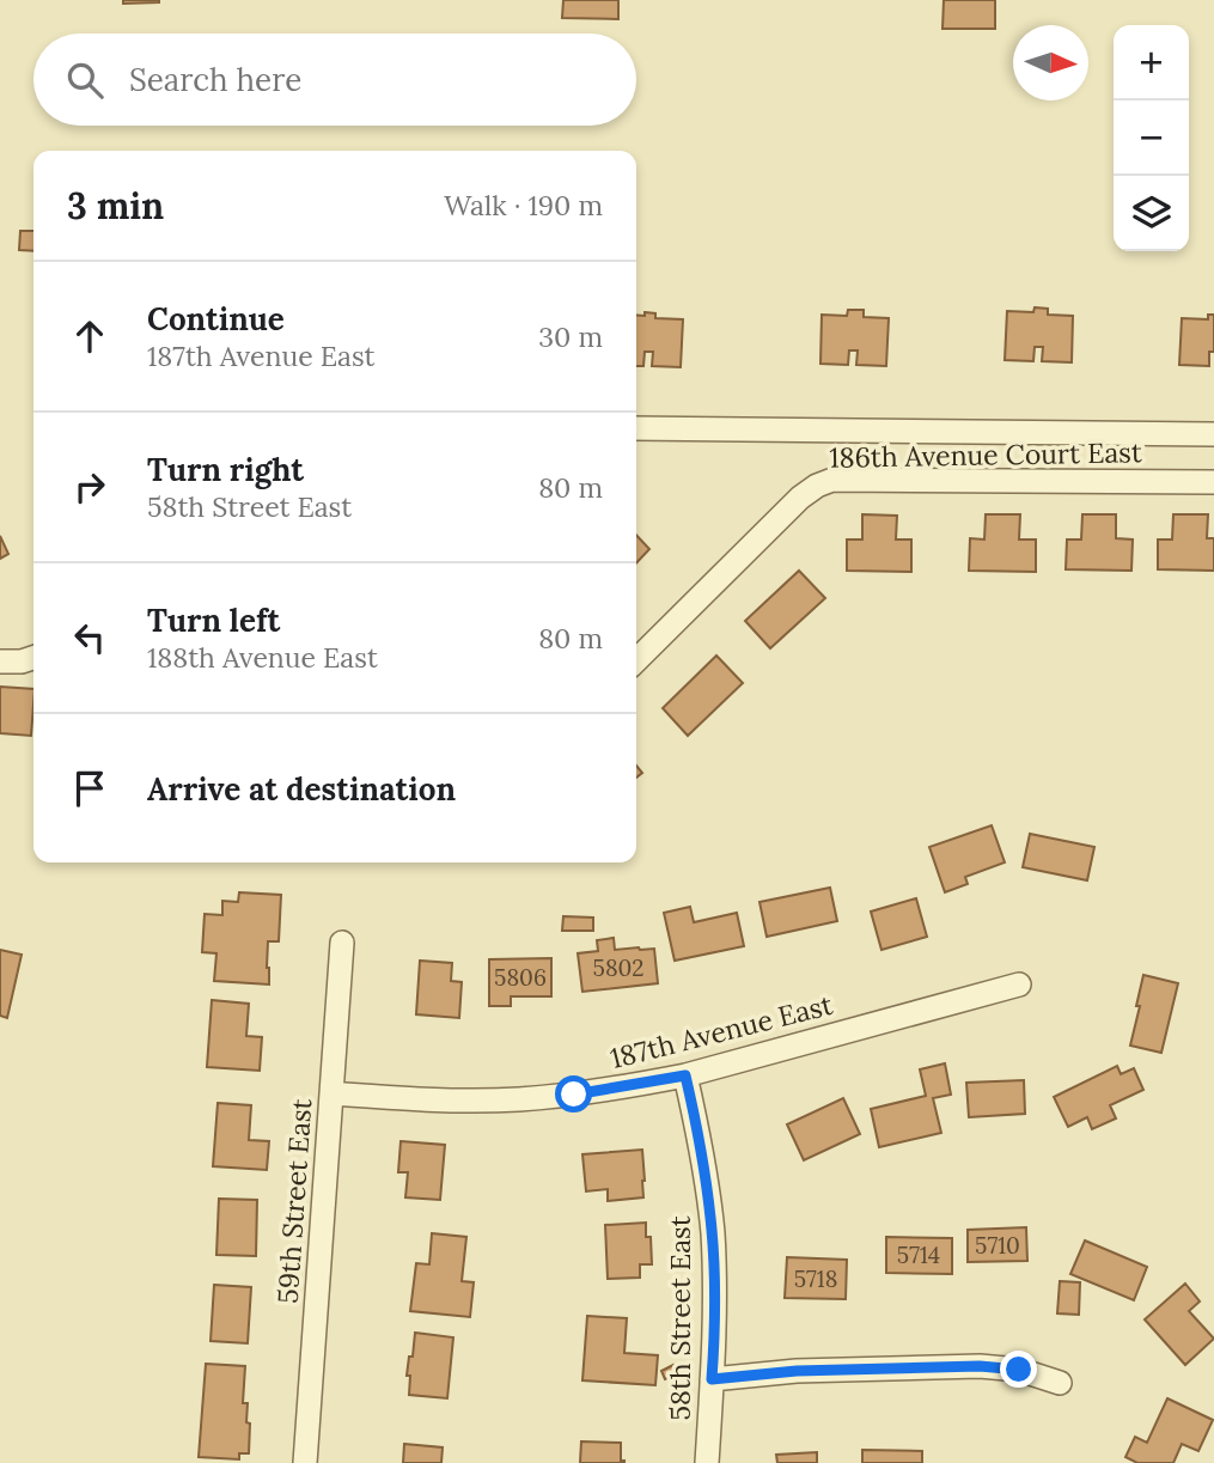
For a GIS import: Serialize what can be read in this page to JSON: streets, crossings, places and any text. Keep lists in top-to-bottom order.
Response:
{
  "streets": {
    "street": [
      "186th Avenue Court East",
      "187th Avenue East",
      "59th Street East",
      "58th Street East"
    ]
  },
  "crossings": [
    ["187th Avenue East", "59th Street East"],
    ["187th Avenue East", "58th Street East"]
  ],
  "house_numbers": [
    "5802",
    "5806",
    "5710",
    "5714",
    "5718"
  ],
  "north": "right",
  "page": {
    "map_buttons": ["+", "−"],
    "search": "Search here",
    "heading": ["3 min", "Walk · 190 m"],
    "list": [
      ["Continue", "187th Avenue East", "30 m"],
      ["Turn right", "58th Street East", "80 m"],
      ["Turn left", "188th Avenue East", "80 m"],
      "Arrive at destination"
    ]
  }
}
